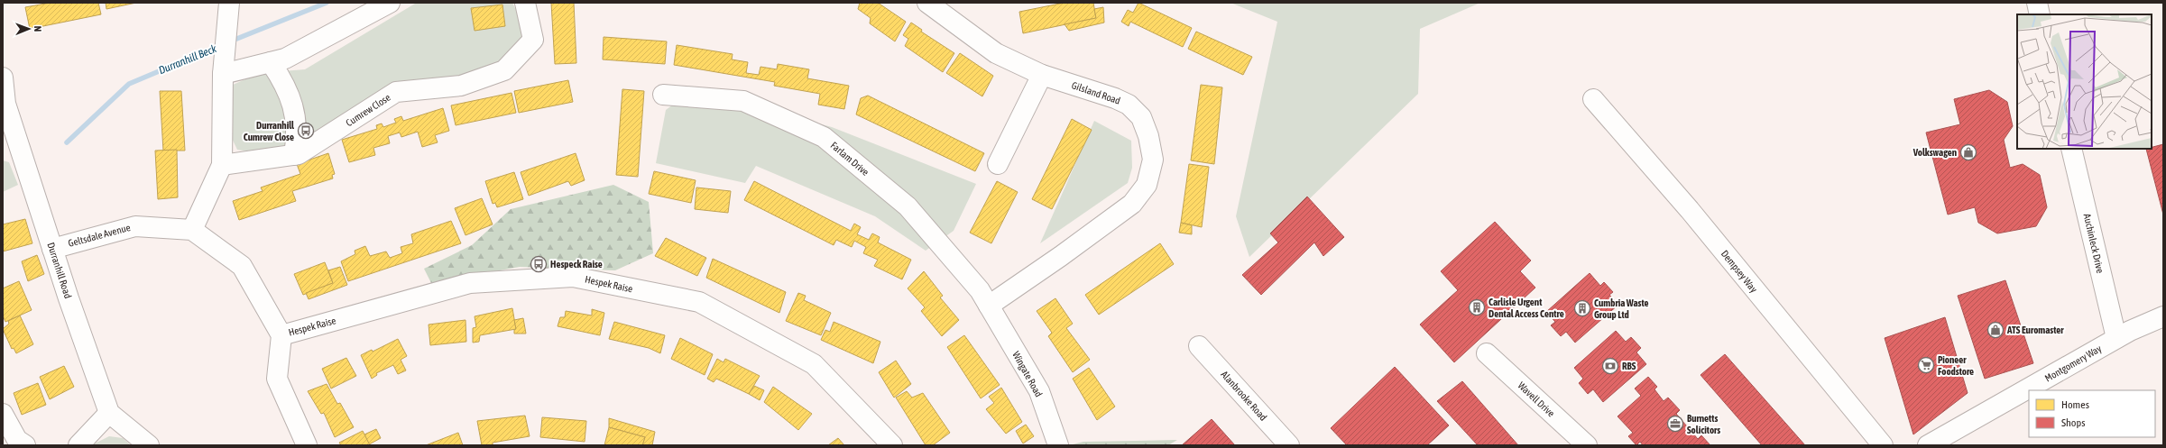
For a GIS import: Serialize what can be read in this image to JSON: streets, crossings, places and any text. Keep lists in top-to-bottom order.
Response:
{
  "streets": {
    "street": [
      "Gilsland Road",
      "Cumrew Close",
      "Farlam Drive",
      "Geltsdale Avenue",
      "Auchinleck Drive",
      "Durranhill Road",
      "Dempsey Way",
      "Hespek Raise",
      "Montgomery Way",
      "Wingate Road",
      "Alanbrooke Road",
      "Wavell Drive"
    ]
  },
  "crossings": [
    ["Gilsland Road", "Farlam Drive"],
    ["Gilsland Road", "Wingate Road"],
    ["Farlam Drive", "Wingate Road"],
    ["Geltsdale Avenue", "Durranhill Road"],
    ["Auchinleck Drive", "Montgomery Way"]
  ],
  "water": ["Durranhill Beck"],
  "places": {
    "bus stop": ["Durranhill Cumrew Close", "Hespeck Raise"],
    "shop": ["Volkswagen", "ATS Euromaster"],
    "building": ["Carlisle Urgent Dental Access Centre", "Cumbria Waste Group Ltd"],
    "supermarket": ["Pioneer Foodstore"],
    "bank": ["RBS"],
    "office": ["Burnetts Solicitors"]
  },
  "legend": ["Homes", "Shops"],
  "north": "right"
}
